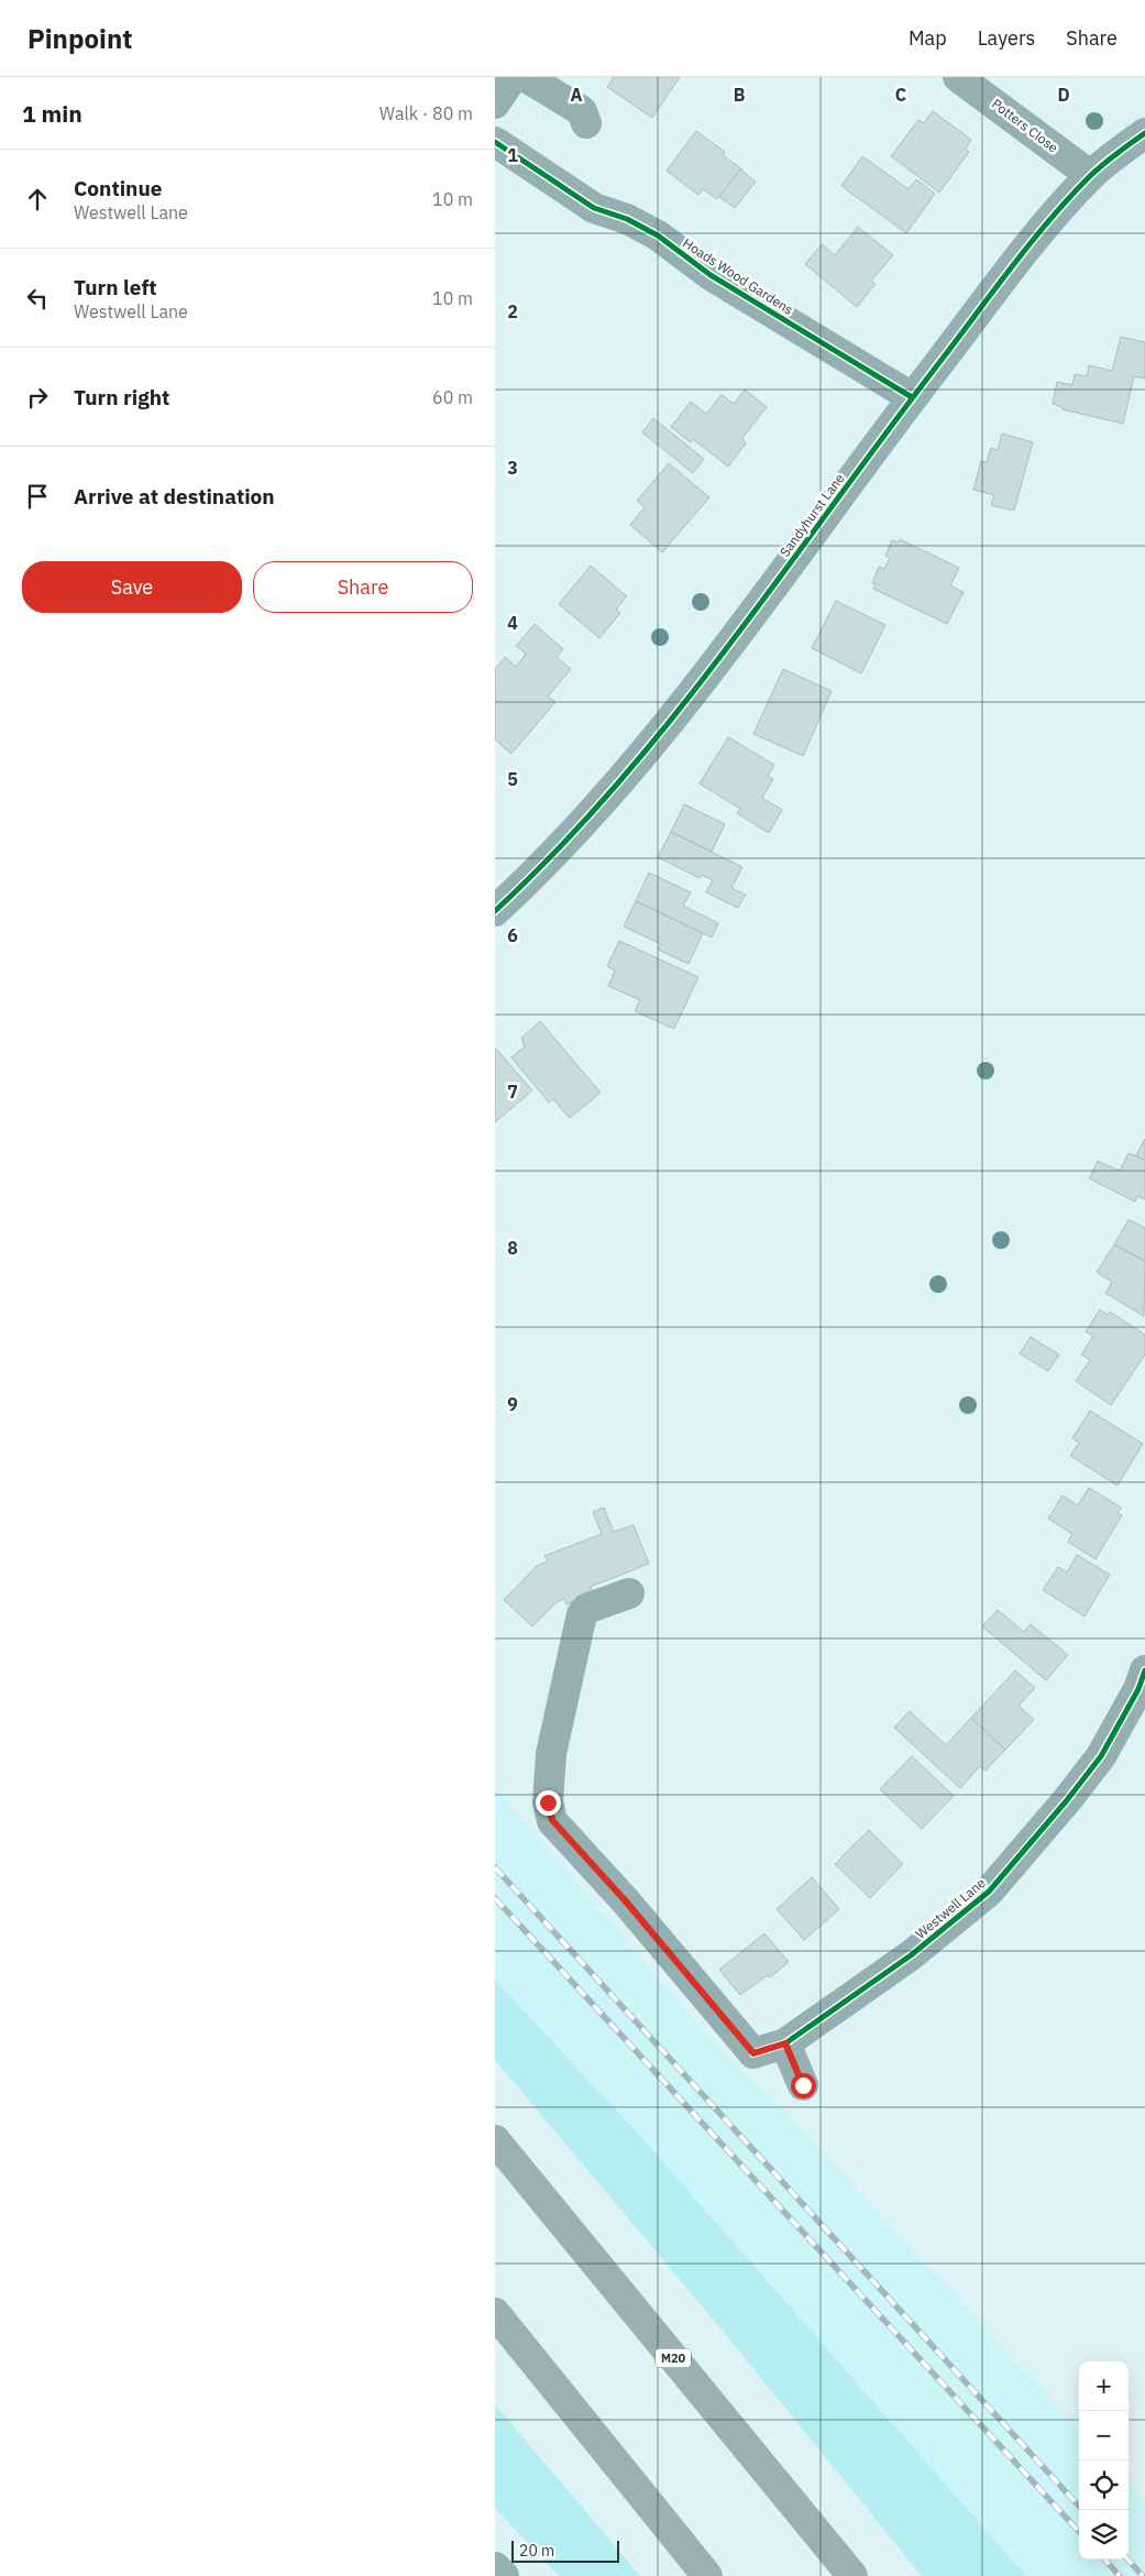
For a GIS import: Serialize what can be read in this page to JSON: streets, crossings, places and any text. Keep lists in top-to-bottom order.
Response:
{
  "streets": {
    "highway": ["M20"],
    "street": [
      "Potters Close",
      "Hoads Wood Gardens",
      "Sandyhurst Lane",
      "Westwell Lane"
    ]
  },
  "crossings": [
    ["Potters Close", "Sandyhurst Lane"],
    ["Hoads Wood Gardens", "Sandyhurst Lane"]
  ],
  "scale_bar": "20 m",
  "page": {
    "header": "Pinpoint",
    "nav": ["Map", "Layers", "Share"],
    "heading": ["1 min", "Walk · 80 m"],
    "list": [
      ["Continue", "Westwell Lane", "10 m"],
      ["Turn left", "Westwell Lane", "10 m"],
      ["Turn right", "60 m"],
      "Arrive at destination"
    ],
    "buttons": ["Save", "Share"],
    "map_buttons": ["+", "−"],
    "scale": "20 m"
  },
  "grid": {
    "columns": [
      "A",
      "B",
      "C",
      "D"
    ],
    "rows": [
      "1",
      "2",
      "3",
      "4",
      "5",
      "6",
      "7",
      "8",
      "9"
    ]
  }
}
